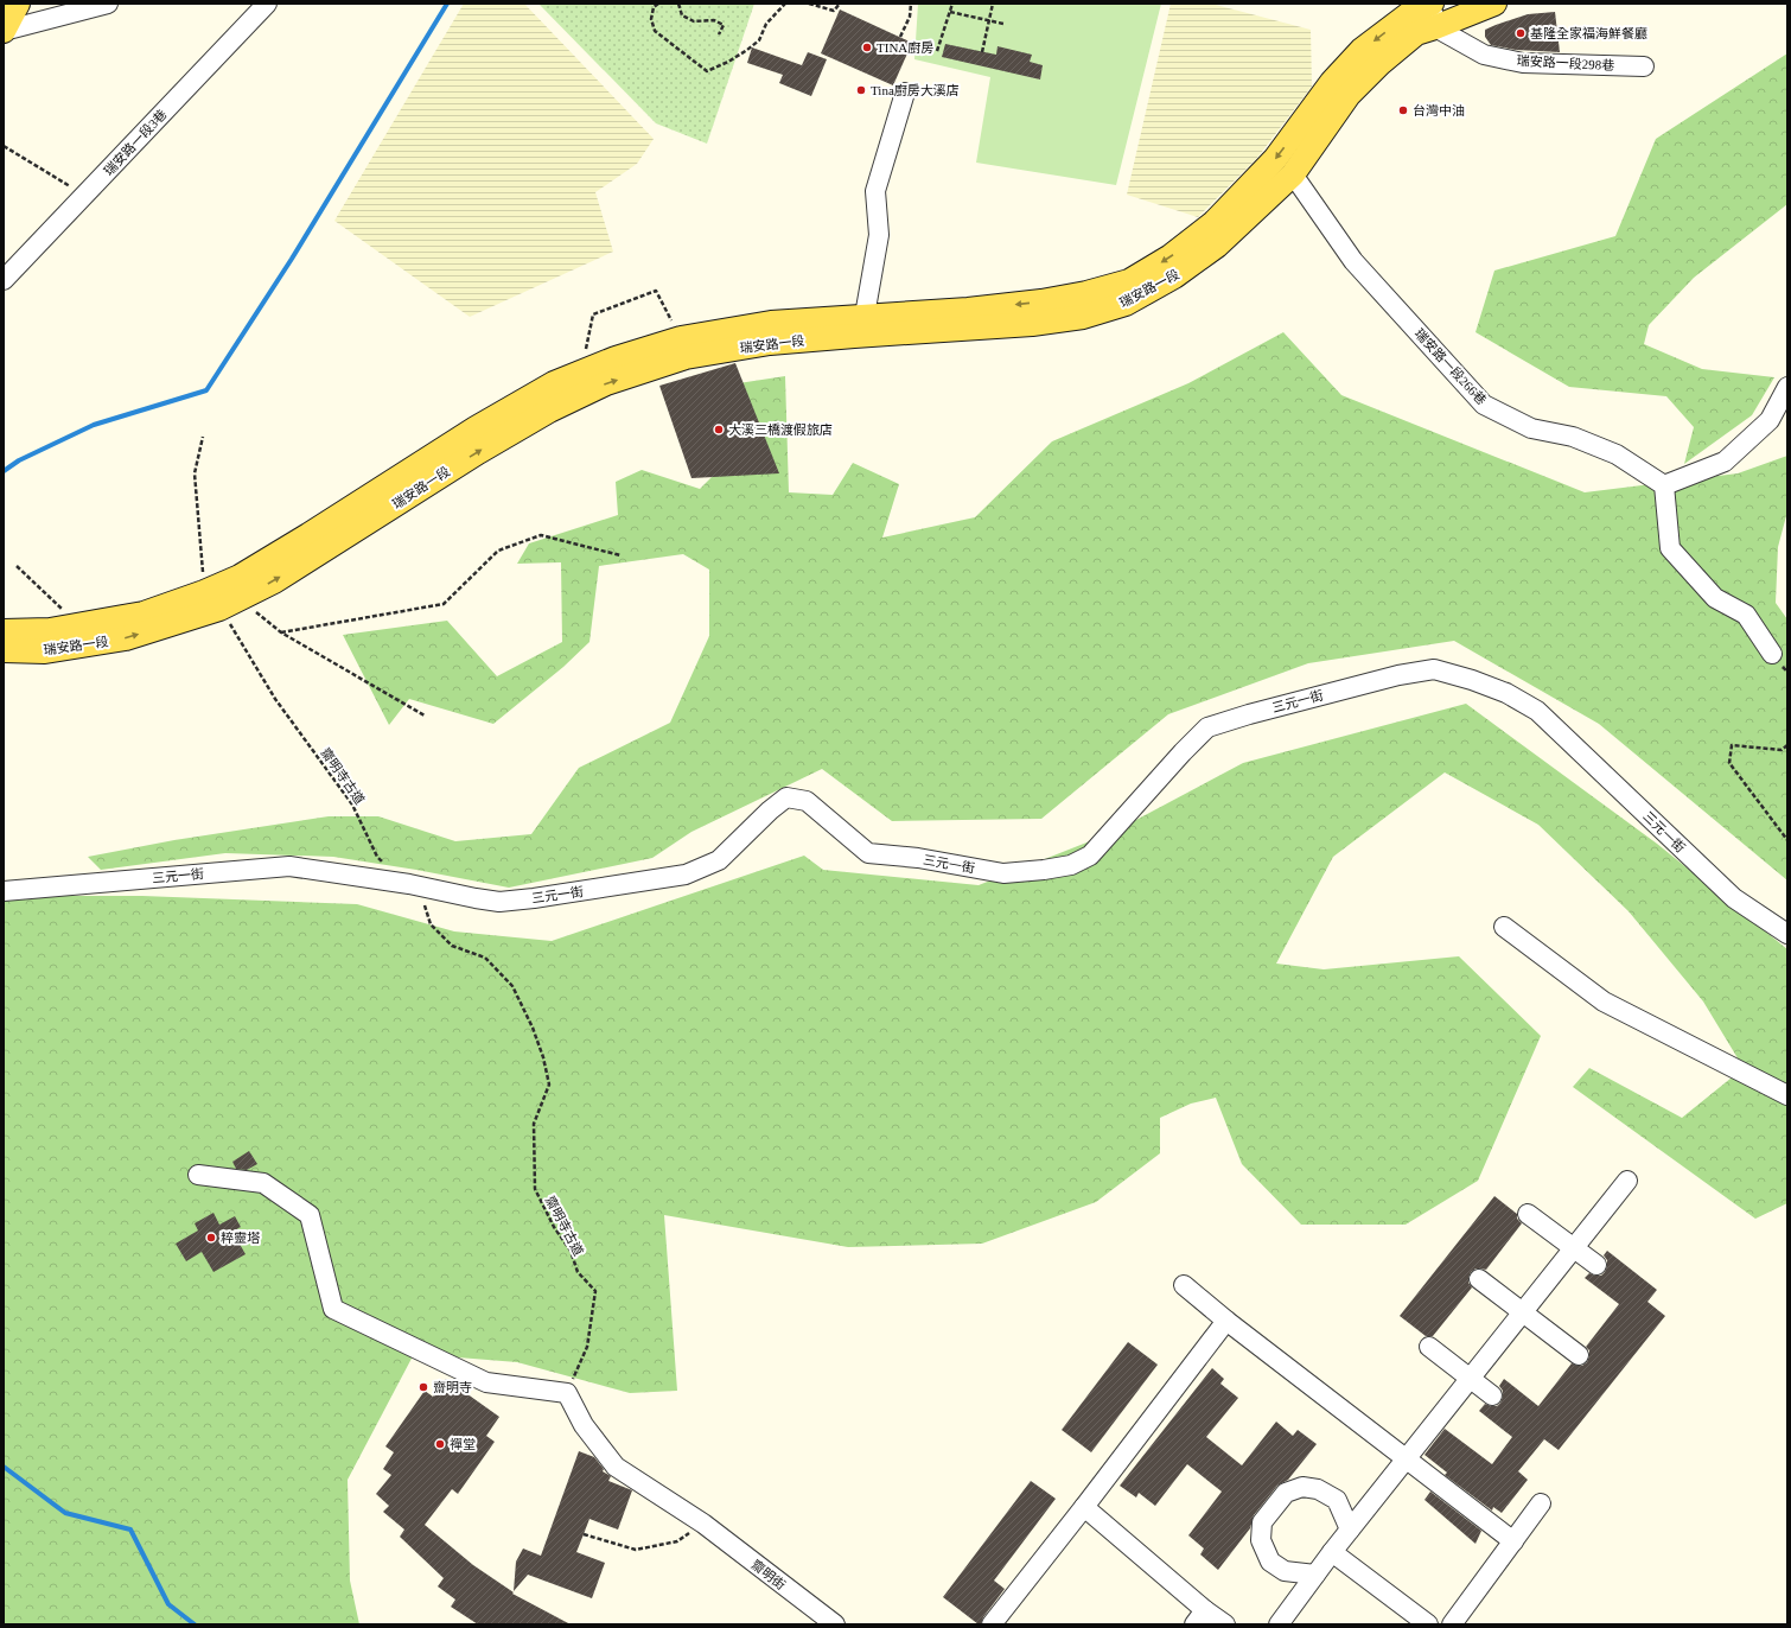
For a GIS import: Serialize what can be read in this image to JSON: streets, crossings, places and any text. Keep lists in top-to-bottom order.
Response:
{
  "streets": {
    "main road": ["瑞安路一段"],
    "street": [
      "瑞安路一段298巷",
      "瑞安路一段3巷",
      "瑞安路一段266巷",
      "三元一街",
      "齋明街"
    ],
    "path": ["齋明寺古道"]
  },
  "crossings": [
    ["瑞安路一段298巷", "瑞安路一段"],
    ["瑞安路一段", "瑞安路一段266巷"],
    ["瑞安路一段", "齋明寺古道"],
    ["三元一街", "齋明寺古道"],
    ["齋明寺古道", "齋明街"]
  ],
  "places": [
    "基隆全家福海鮮餐廳",
    "TINA廚房",
    "Tina廚房大溪店",
    "台灣中油",
    "大溪三橋渡假旅店",
    "粹靈塔",
    "齋明寺",
    "禪堂"
  ]
}
